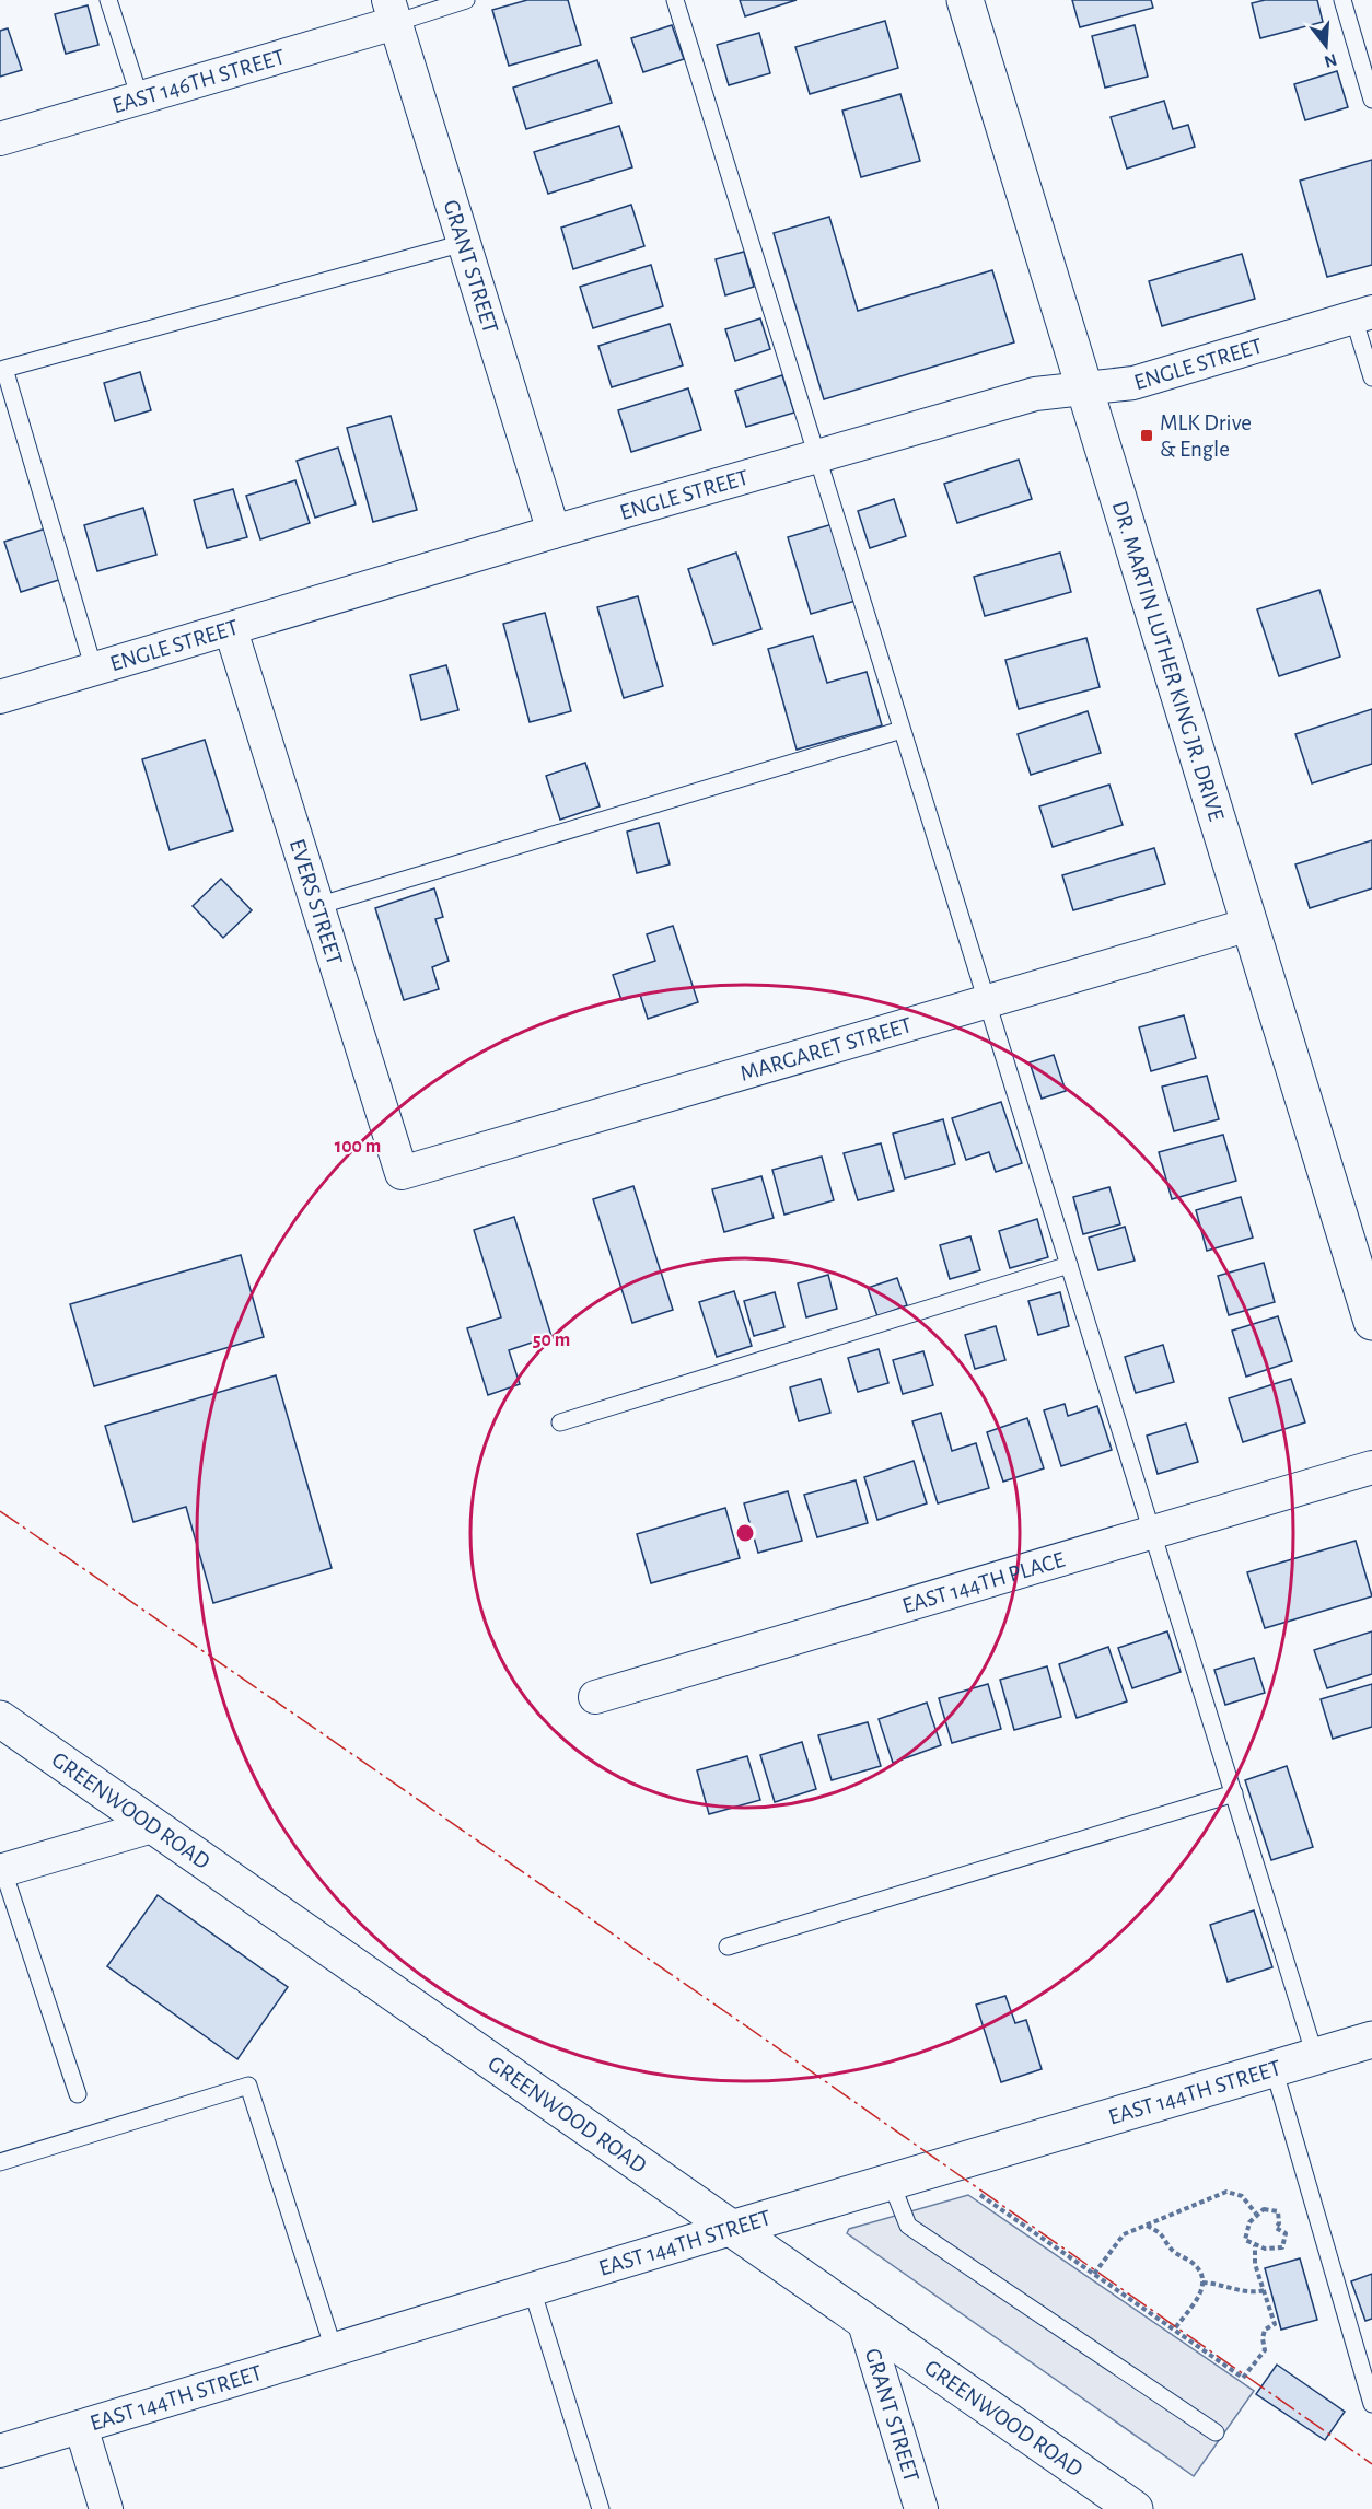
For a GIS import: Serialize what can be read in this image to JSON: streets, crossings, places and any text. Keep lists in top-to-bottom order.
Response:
{
  "streets": {
    "street": [
      "EAST 146TH STREET",
      "GRANT STREET",
      "ENGLE STREET",
      "DR. MARTIN LUTHER KING JR. DRIVE",
      "EVERS STREET",
      "MARGARET STREET",
      "EAST 144TH PLACE",
      "GREENWOOD ROAD",
      "EAST 144TH STREET"
    ]
  },
  "crossings": [
    ["EAST 146TH STREET", "GRANT STREET"],
    ["GRANT STREET", "ENGLE STREET"],
    ["GRANT STREET", "GREENWOOD ROAD"],
    ["ENGLE STREET", "DR. MARTIN LUTHER KING JR. DRIVE"],
    ["ENGLE STREET", "EVERS STREET"],
    ["DR. MARTIN LUTHER KING JR. DRIVE", "MARGARET STREET"],
    ["EVERS STREET", "MARGARET STREET"],
    ["GREENWOOD ROAD", "EAST 144TH STREET"]
  ],
  "places": {
    "transit": ["MLK Drive & Engle"]
  },
  "north": "bottom",
  "rings": ["100 m", "50 m"]
}
